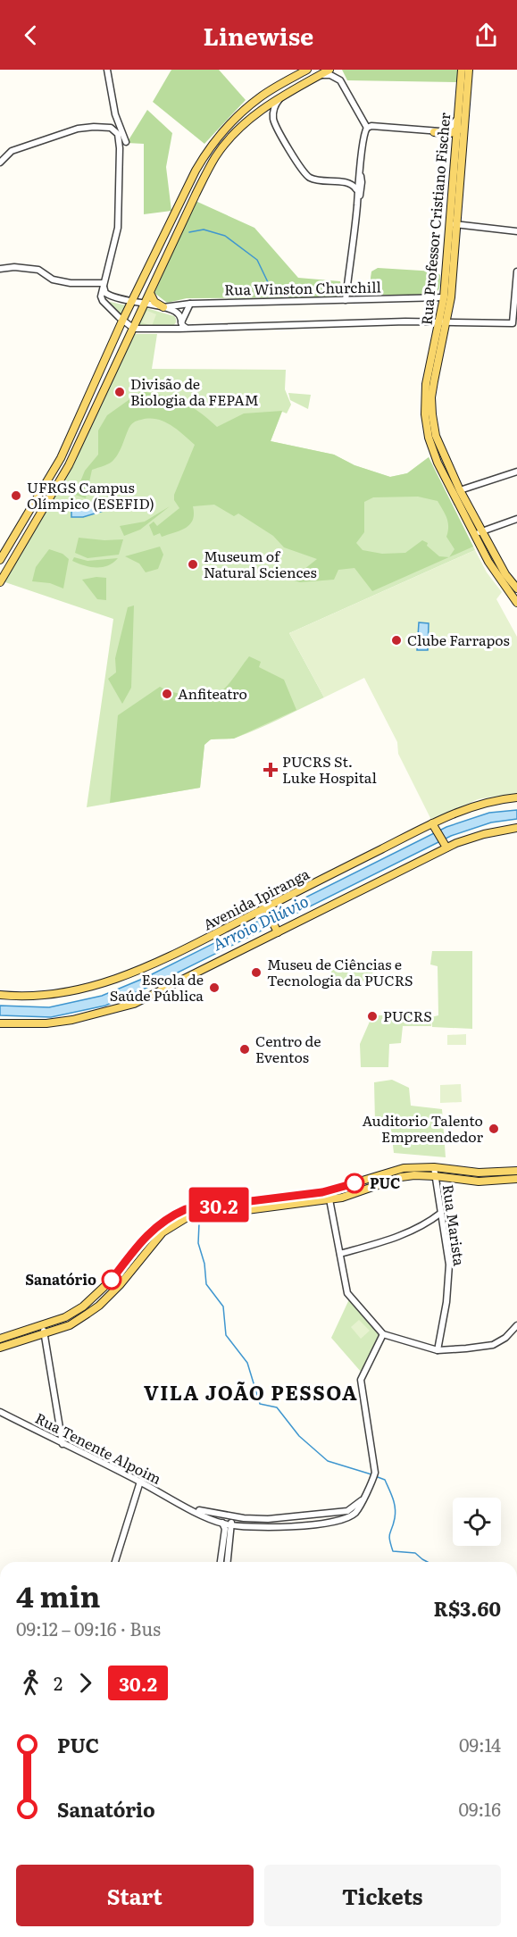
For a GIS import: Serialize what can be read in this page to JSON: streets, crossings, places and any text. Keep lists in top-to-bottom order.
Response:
{
  "streets": {
    "main road": ["Rua Professor Cristiano Fischer", "Avenida Ipiranga"],
    "street": ["Rua Winston Churchill", "Rua Marista", "Rua Tenente Alpoim"]
  },
  "crossings": [
    ["Rua Professor Cristiano Fischer", "Rua Winston Churchill"]
  ],
  "districts": ["VILA JOÃO PESSOA"],
  "water": ["Arroio Dilúvio"],
  "places": {
    "other": [
      "Divisão de Biologia da FEPAM",
      "UFRGS Campus Olímpico (ESEFID)",
      "Museum of Natural Sciences",
      "Clube Farrapos",
      "Anfiteatro",
      "Museu de Ciências e Tecnologia da PUCRS",
      "Escola de Saúde Pública",
      "PUCRS",
      "Centro de Eventos",
      "Auditorio Talento Empreendedor",
      "PUC",
      "Sanatório"
    ],
    "health": ["PUCRS St. Luke Hospital"]
  },
  "lines": ["bus line 30.2"],
  "page": {
    "header": "Linewise",
    "on_map": "30.2",
    "heading": ["4 min", "09:12 – 09:16 · Bus", "R$3.60"],
    "legs": ["2", "30.2"],
    "list": [
      {
        "name": "PUC",
        "value": "09:14"
      },
      {
        "name": "Sanatório",
        "value": "09:16"
      }
    ],
    "buttons": ["Start", "Tickets"]
  }
}
